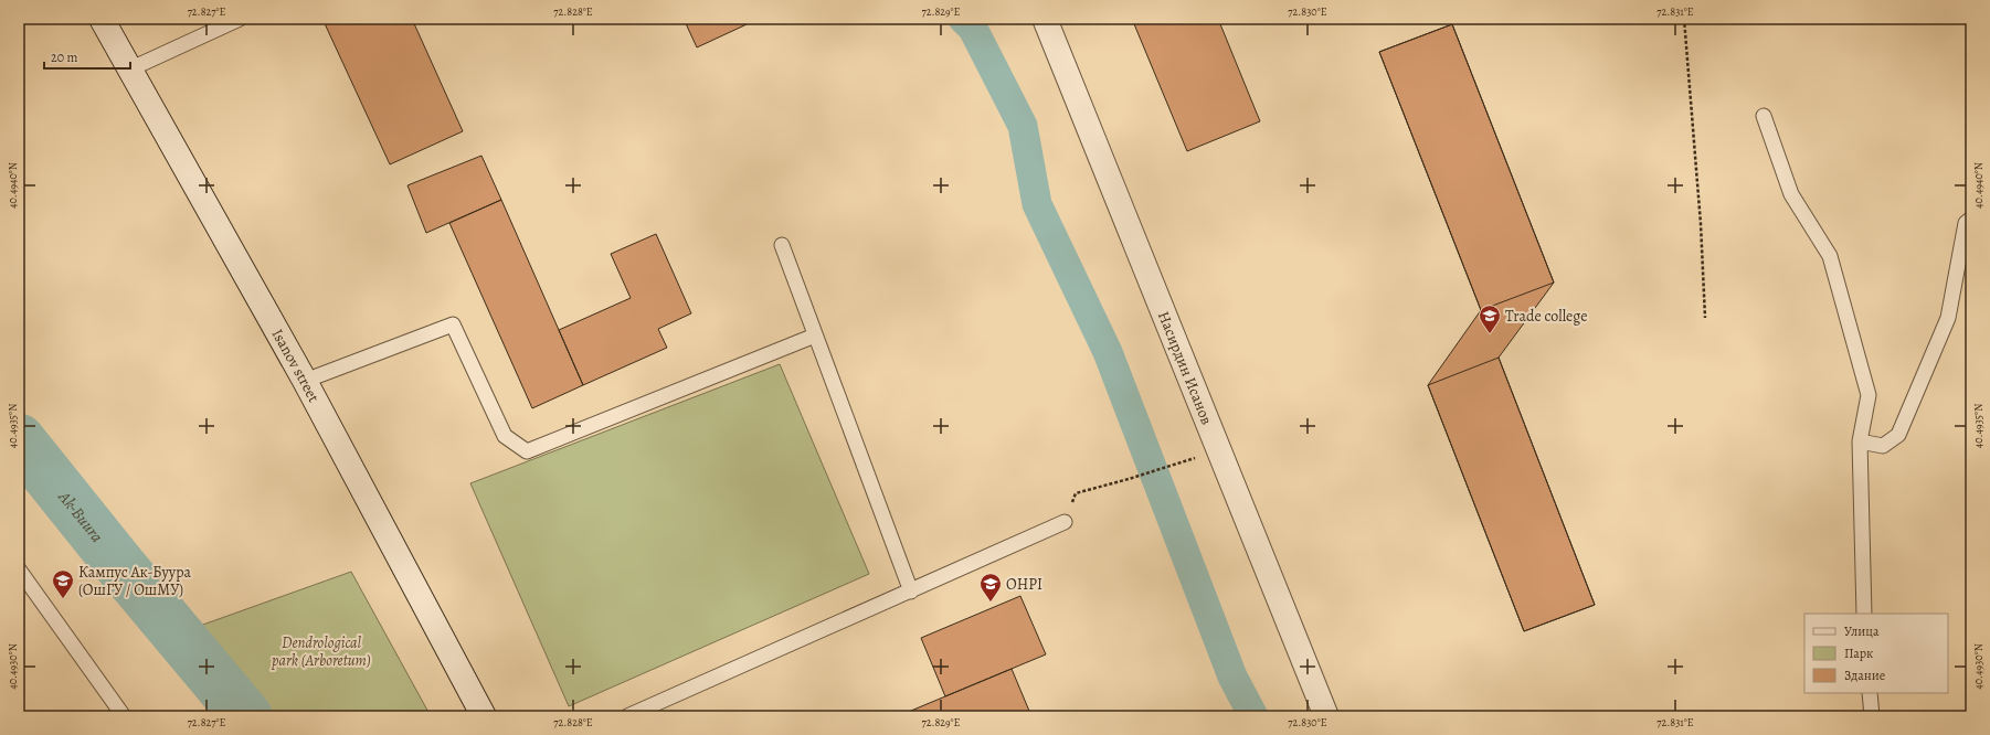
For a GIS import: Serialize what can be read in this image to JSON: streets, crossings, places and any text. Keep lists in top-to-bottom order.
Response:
{
  "streets": {
    "main road": ["Isanov street", "Насирдин Исанов"]
  },
  "water": ["Ak-Buura"],
  "parks": ["Dendrological park (Arboretum)"],
  "places": {
    "school or university": ["Trade college", "Кампус Ак-Буура (ОшГУ / ОшМУ)", "OHPI"]
  },
  "legend": ["Улица", "Парк", "Здание"],
  "scale_bar": "20 m",
  "coordinates": [
    "72.827°E",
    "72.828°E",
    "72.829°E",
    "72.830°E",
    "72.831°E",
    "40.4940°N",
    "40.4935°N",
    "40.4930°N"
  ]
}
